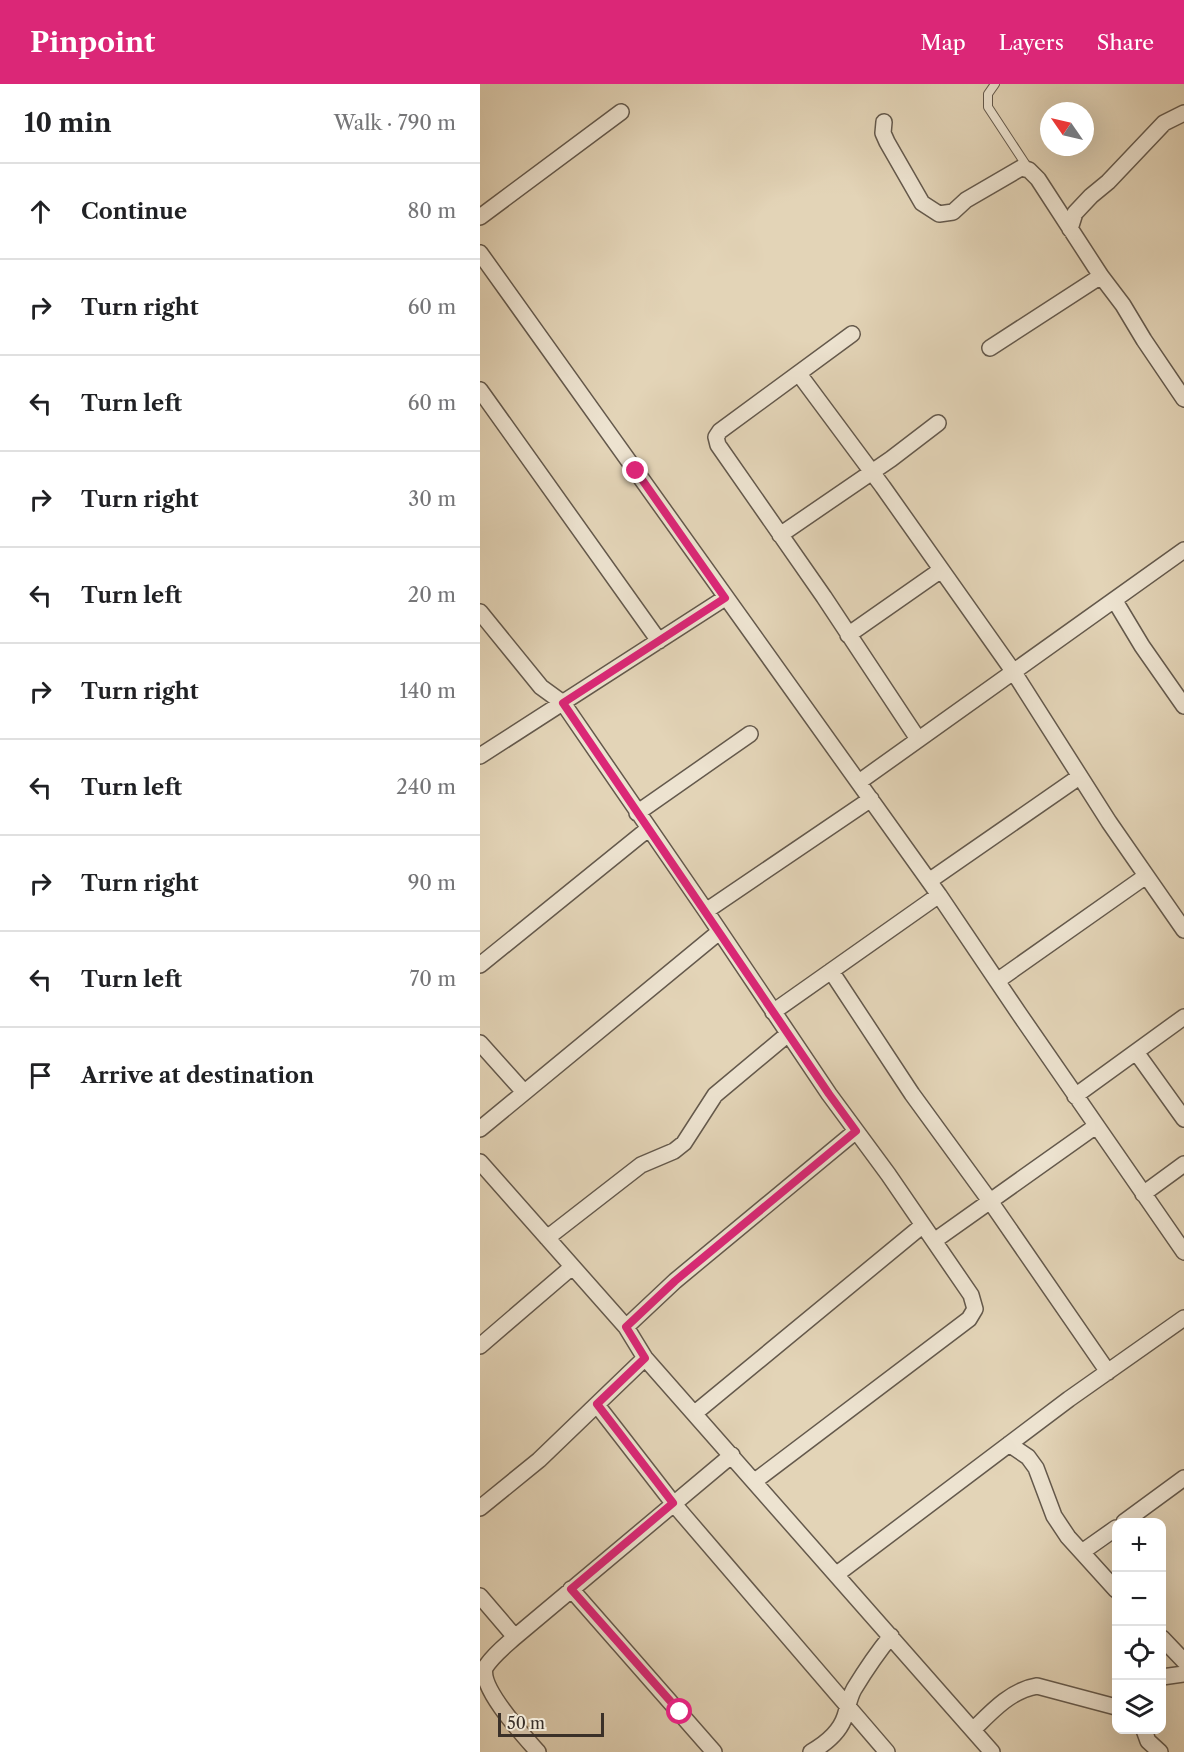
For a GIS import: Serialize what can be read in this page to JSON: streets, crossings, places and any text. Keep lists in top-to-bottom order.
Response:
{
  "scale_bar": "50 m",
  "north": "top left",
  "page": {
    "header": "Pinpoint",
    "nav": ["Map", "Layers", "Share"],
    "heading": ["10 min", "Walk · 790 m"],
    "list": [
      ["Continue", "80 m"],
      ["Turn right", "60 m"],
      ["Turn left", "60 m"],
      ["Turn right", "30 m"],
      ["Turn left", "20 m"],
      ["Turn right", "140 m"],
      ["Turn left", "240 m"],
      ["Turn right", "90 m"],
      ["Turn left", "70 m"],
      "Arrive at destination"
    ],
    "map_buttons": ["+", "−"],
    "scale": "50 m"
  }
}
